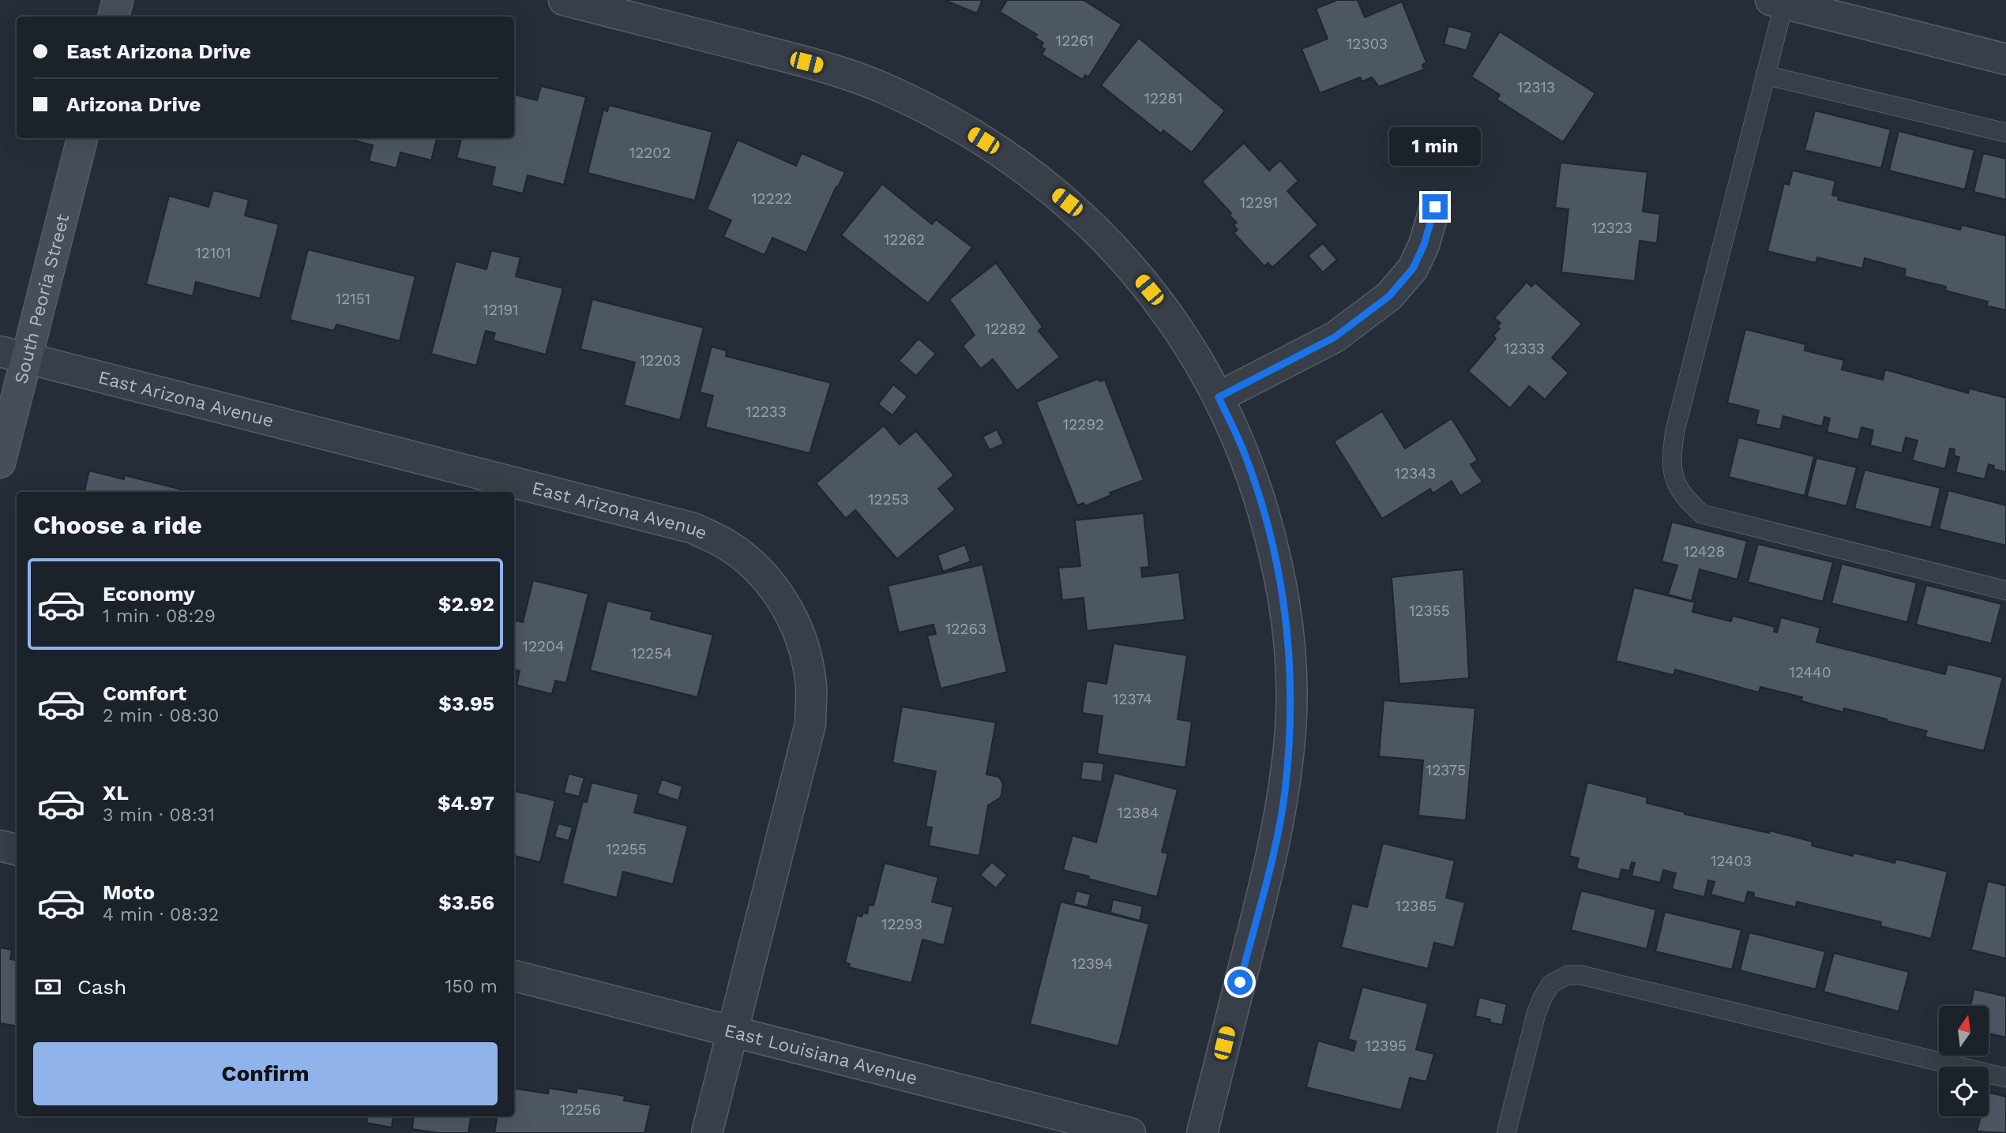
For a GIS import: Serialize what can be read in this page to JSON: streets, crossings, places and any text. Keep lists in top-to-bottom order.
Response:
{
  "streets": {
    "main road": ["South Peoria Street"],
    "street": ["East Arizona Avenue", "East Louisiana Avenue"]
  },
  "crossings": [
    ["South Peoria Street", "East Arizona Avenue"],
    ["East Arizona Avenue", "East Louisiana Avenue"]
  ],
  "house_numbers": [
    "12261",
    "12303",
    "12313",
    "12281",
    "12202",
    "12222",
    "12291",
    "12323",
    "12262",
    "12101",
    "12151",
    "12191",
    "12282",
    "12333",
    "12203",
    "12233",
    "12292",
    "12343",
    "12253",
    "12428",
    "12355",
    "12263",
    "12204",
    "12254",
    "12440",
    "12374",
    "12375",
    "12384",
    "12255",
    "12403",
    "12385",
    "12293",
    "12394",
    "12395",
    "12256"
  ],
  "north": "top",
  "page": {
    "banner": ["East Arizona Drive", "Arizona Drive"],
    "bubble": "1 min",
    "heading": "Choose a ride",
    "list": [
      {
        "name": "Economy",
        "note": "1 min · 08:29",
        "value": "$2.92"
      },
      {
        "name": "Comfort",
        "note": "2 min · 08:30",
        "value": "$3.95"
      },
      {
        "name": "XL",
        "note": "3 min · 08:31",
        "value": "$4.97"
      },
      {
        "name": "Moto",
        "note": "4 min · 08:32",
        "value": "$3.56"
      }
    ],
    "pay": ["Cash", "150 m"],
    "buttons": "Confirm"
  }
}
